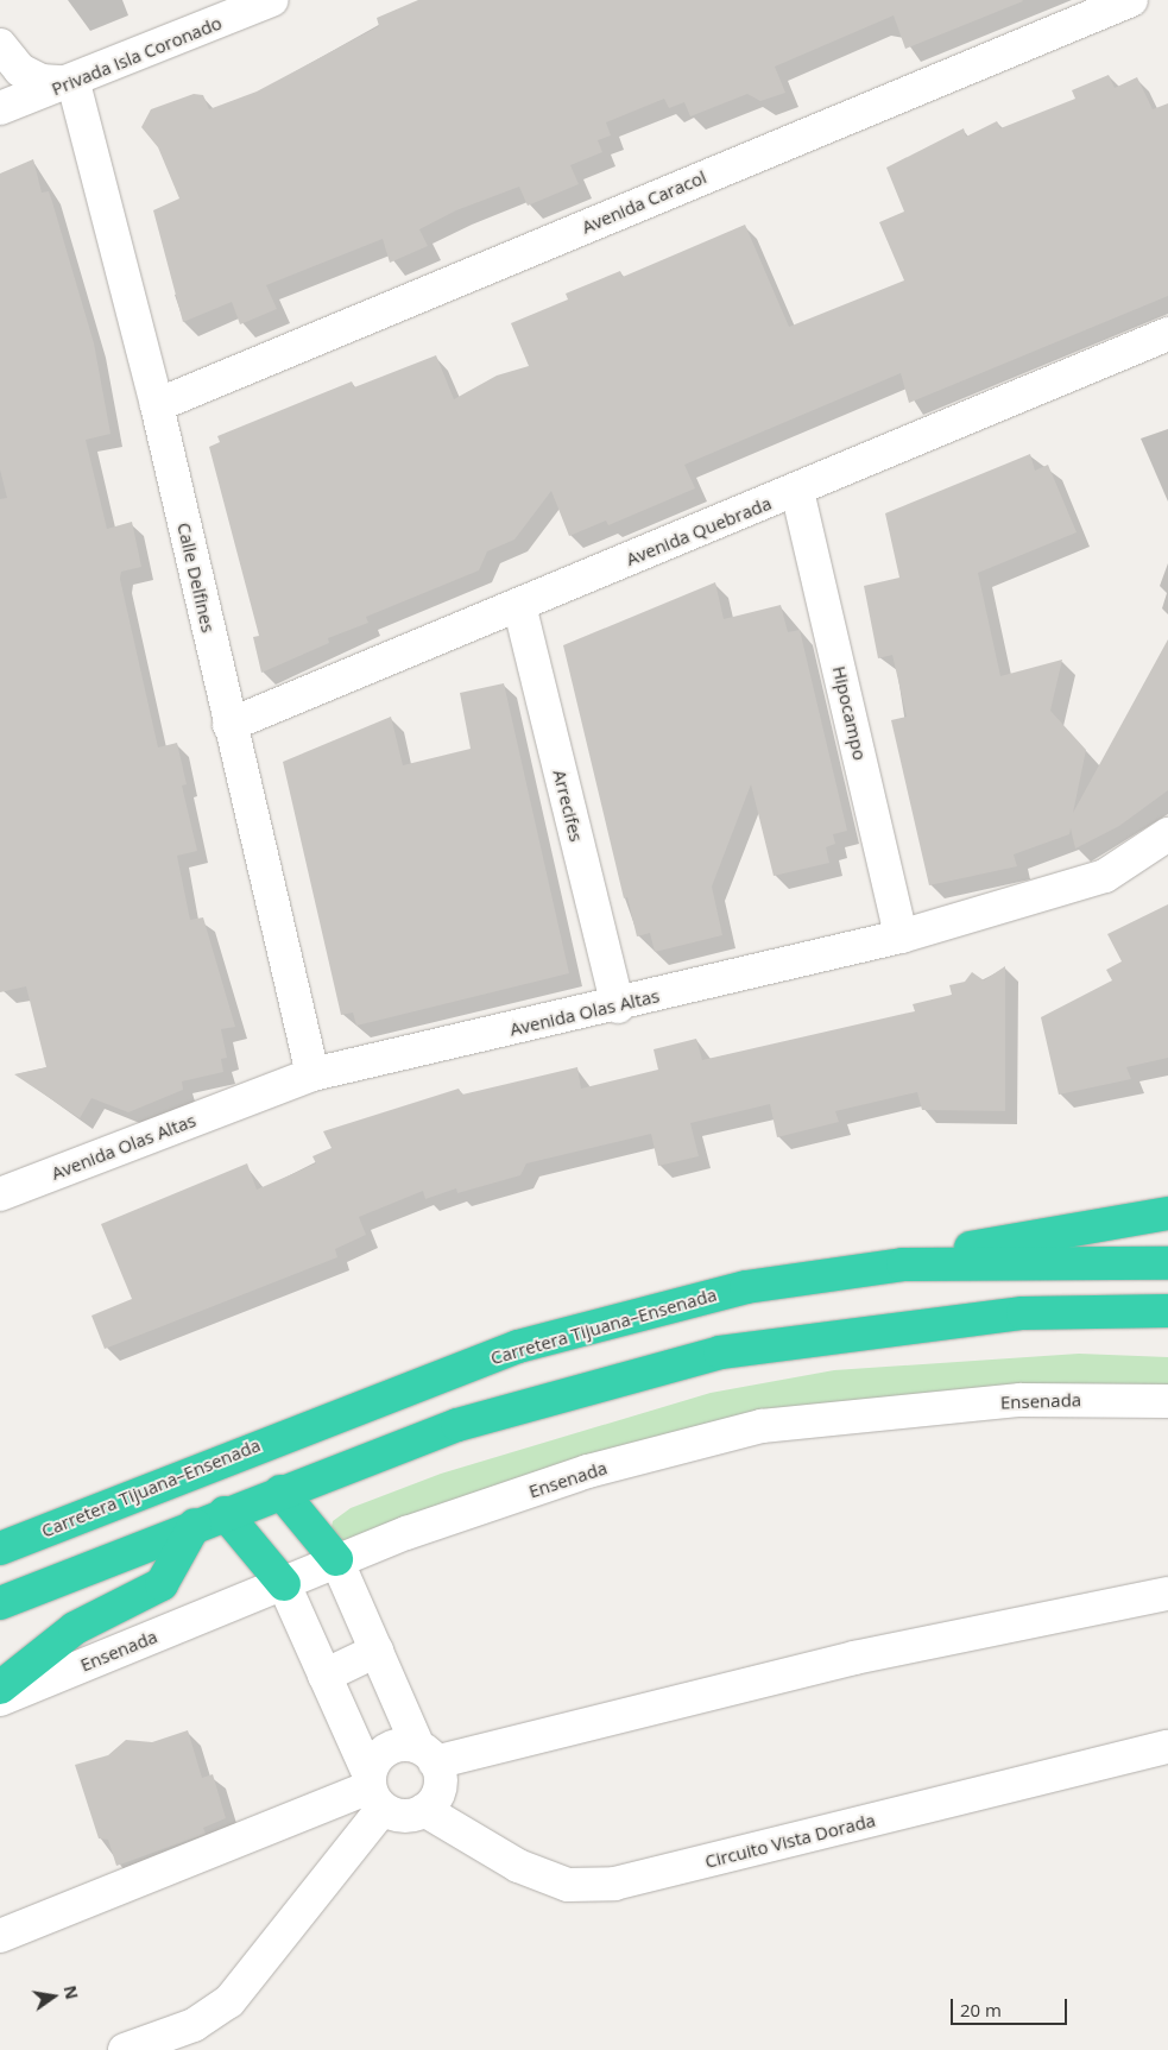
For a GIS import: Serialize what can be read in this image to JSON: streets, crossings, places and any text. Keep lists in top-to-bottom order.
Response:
{
  "streets": {
    "highway": ["Carretera Tijuana–Ensenada"],
    "street": [
      "Privada Isla Coronado",
      "Avenida Caracol",
      "Avenida Quebrada",
      "Calle Delfines",
      "Hipocampo",
      "Arrecifes",
      "Avenida Olas Altas",
      "Ensenada",
      "Circuito Vista Dorada"
    ]
  },
  "crossings": [
    ["Privada Isla Coronado", "Calle Delfines"],
    ["Avenida Caracol", "Calle Delfines"],
    ["Avenida Quebrada", "Calle Delfines"],
    ["Avenida Quebrada", "Hipocampo"],
    ["Avenida Quebrada", "Arrecifes"],
    ["Calle Delfines", "Avenida Olas Altas"],
    ["Hipocampo", "Avenida Olas Altas"],
    ["Arrecifes", "Avenida Olas Altas"]
  ],
  "scale_bar": "20 m",
  "north": "right"
}
